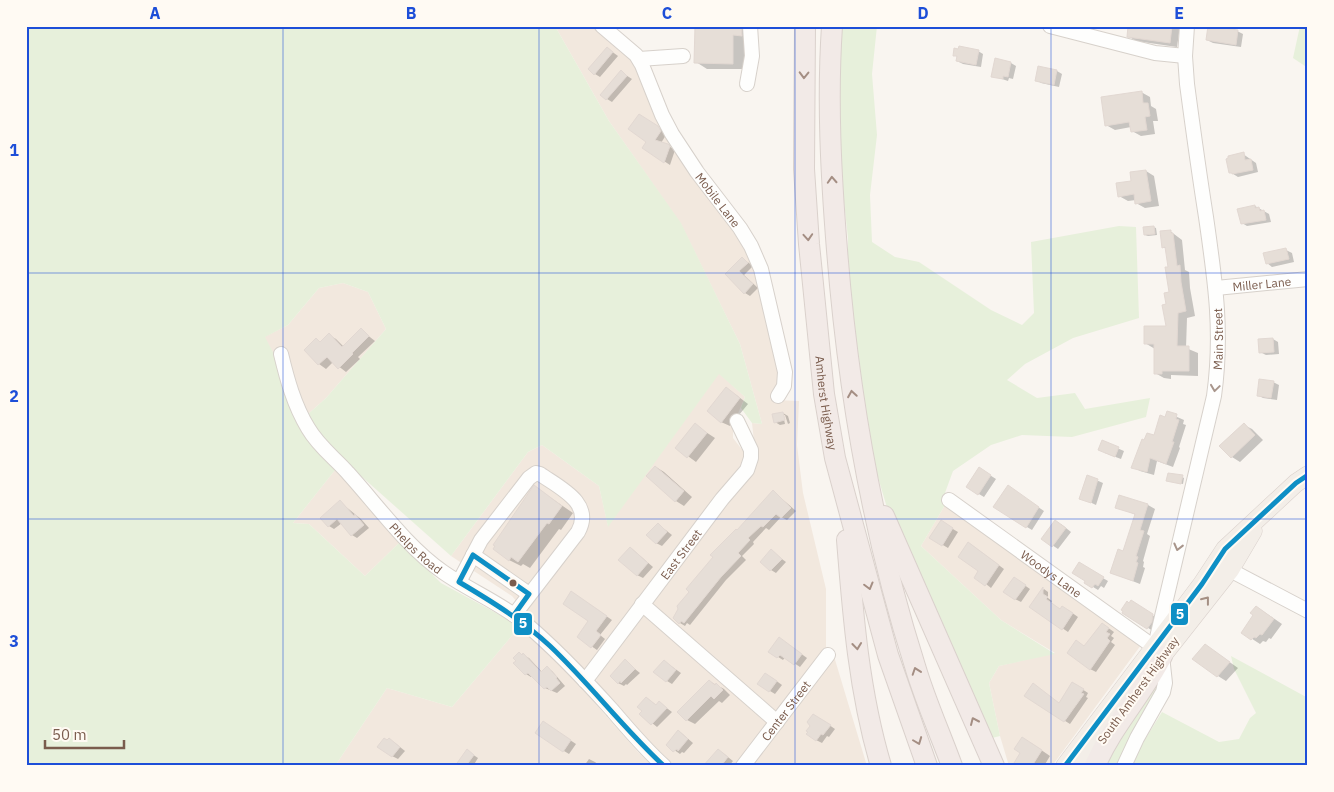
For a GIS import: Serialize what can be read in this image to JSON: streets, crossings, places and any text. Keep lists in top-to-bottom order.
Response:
{
  "streets": {
    "highway": ["Amherst Highway"],
    "main road": ["South Amherst Highway"],
    "street": [
      "Mobile Lane",
      "Miller Lane",
      "Main Street",
      "Phelps Road",
      "East Street",
      "Woodys Lane",
      "Center Street"
    ]
  },
  "crossings": [
    ["Miller Lane", "Main Street"],
    ["Main Street", "Woodys Lane"],
    ["Main Street", "South Amherst Highway"],
    ["Phelps Road", "East Street"],
    ["Woodys Lane", "South Amherst Highway"]
  ],
  "one_way": ["Main Street"],
  "lines": ["transit line 5"],
  "scale_bar": "50 m",
  "grid": {
    "columns": [
      "A",
      "B",
      "C",
      "D",
      "E"
    ],
    "rows": ["1", "2", "3"]
  }
}
